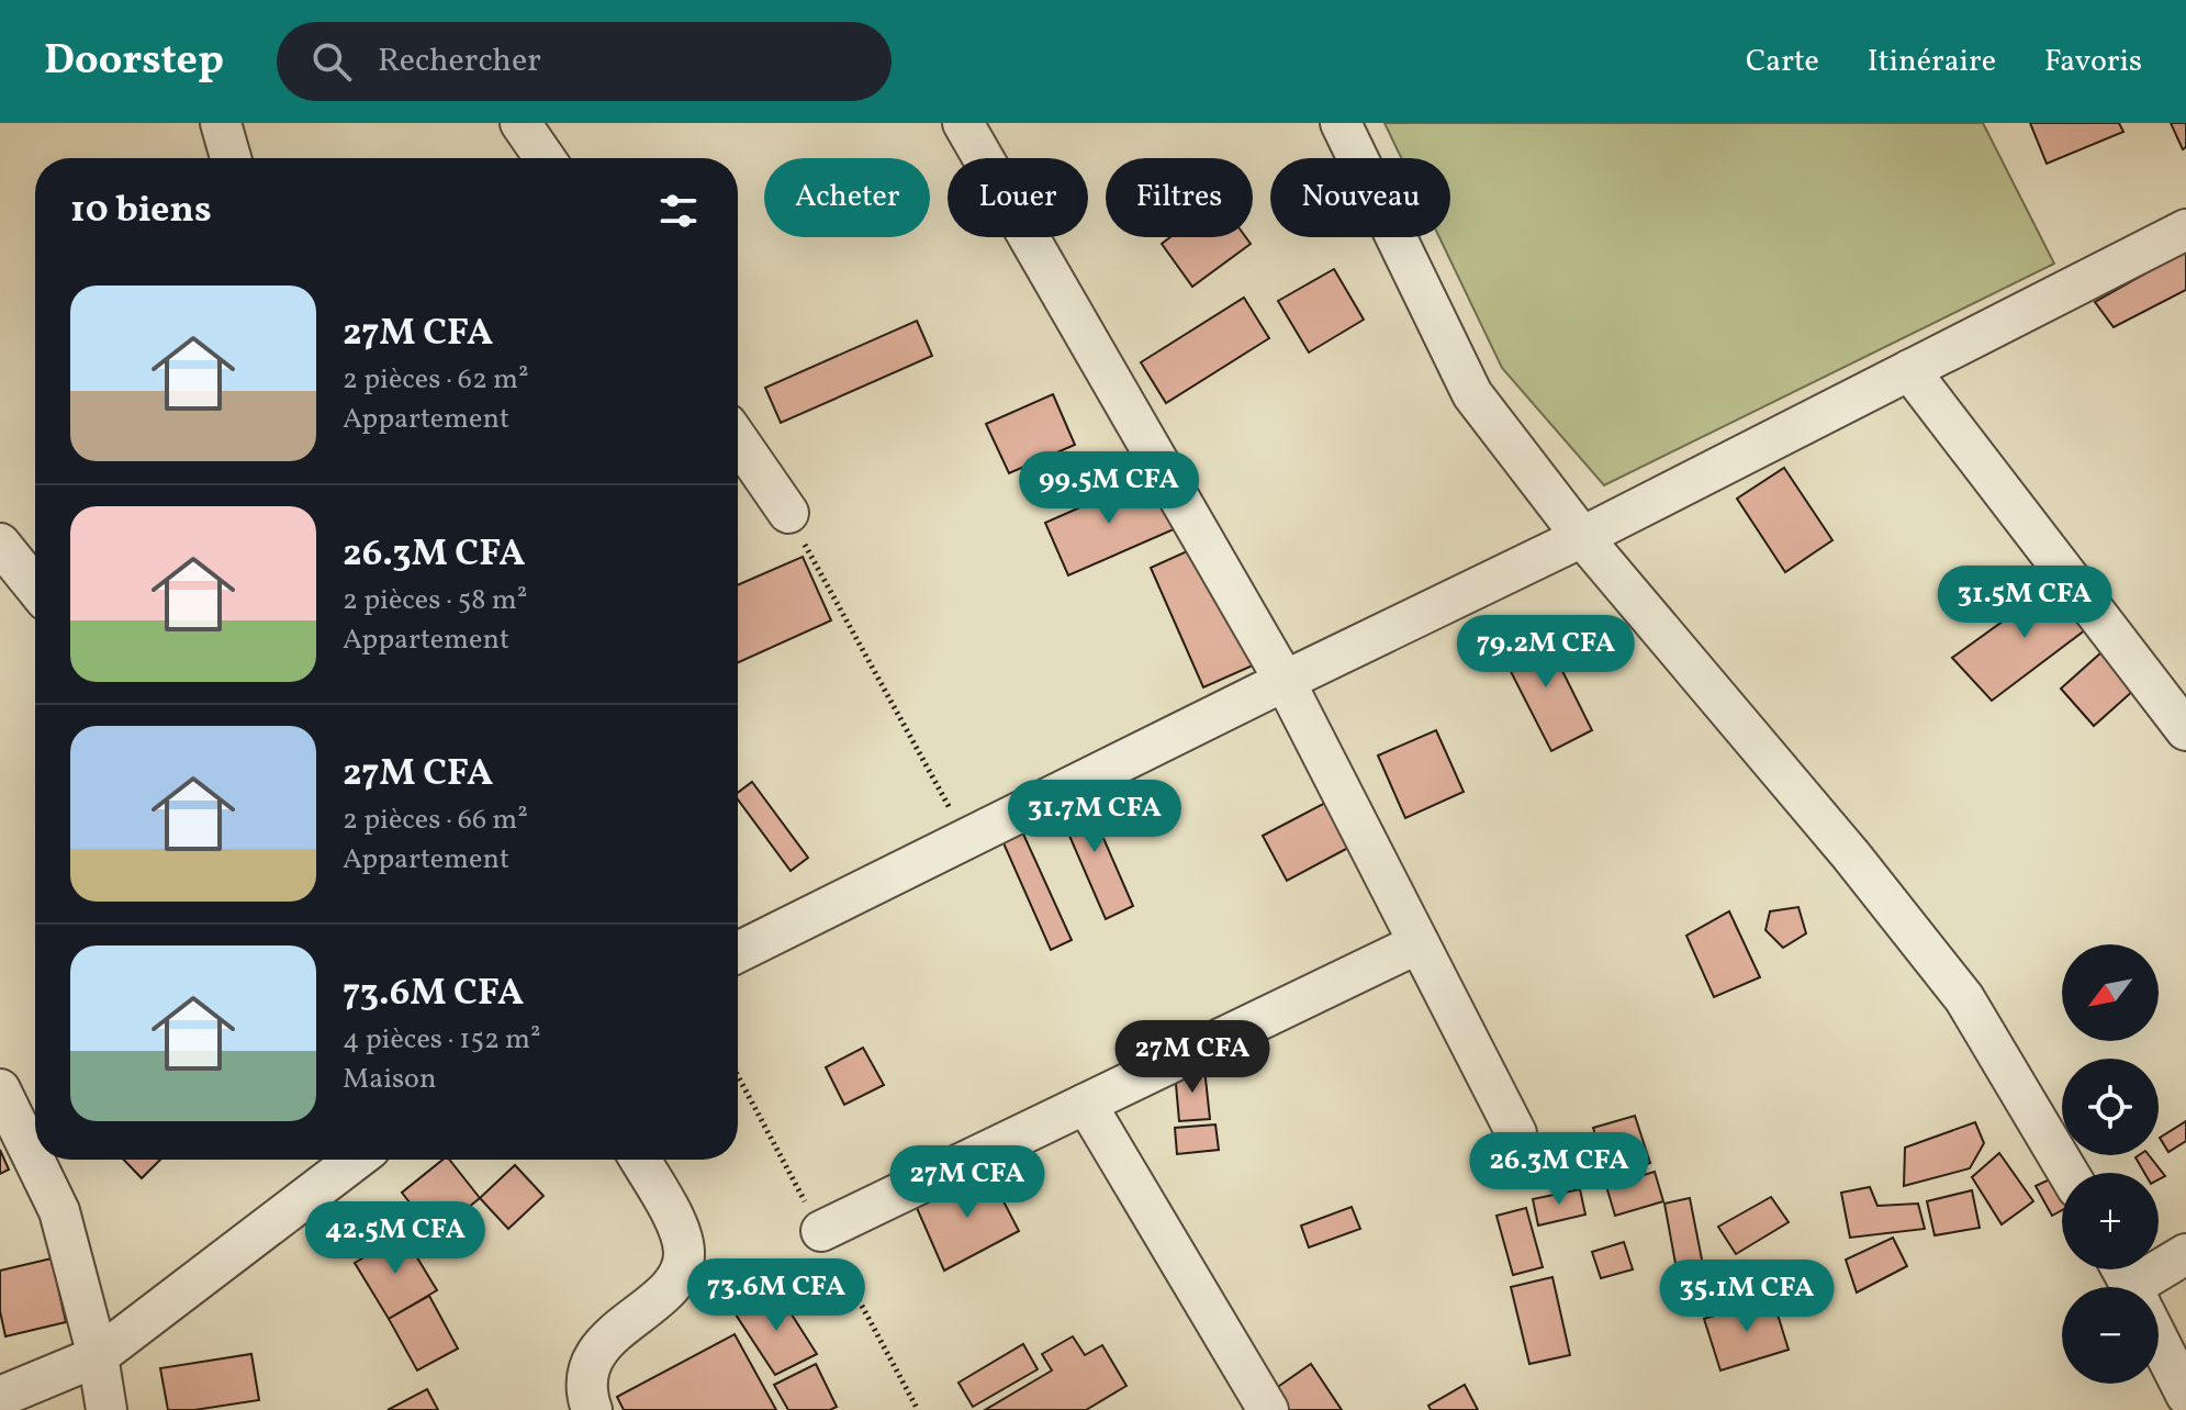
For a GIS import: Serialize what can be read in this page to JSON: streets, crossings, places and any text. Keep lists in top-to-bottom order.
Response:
{
  "north": "bottom left",
  "page": {
    "header": "Doorstep",
    "search": "Rechercher",
    "nav": ["Carte", "Itinéraire", "Favoris"],
    "chip": [
      "Acheter",
      "Louer",
      "Filtres",
      "Nouveau"
    ],
    "heading": "10 biens",
    "list": [
      {
        "name": "27M CFA",
        "note": "2 pièces · 62 m² · Appartement"
      },
      {
        "name": "26.3M CFA",
        "note": "2 pièces · 58 m² · Appartement"
      },
      {
        "name": "27M CFA",
        "note": "2 pièces · 66 m² · Appartement"
      },
      {
        "name": "73.6M CFA",
        "note": "4 pièces · 152 m² · Maison"
      }
    ],
    "price": [
      "99.5M CFA",
      "31.5M CFA",
      "79.2M CFA",
      "31.7M CFA",
      "27M CFA",
      "26.3M CFA",
      "27M CFA",
      "42.5M CFA",
      "73.6M CFA",
      "35.1M CFA"
    ],
    "map_buttons": ["+", "−"]
  }
}
